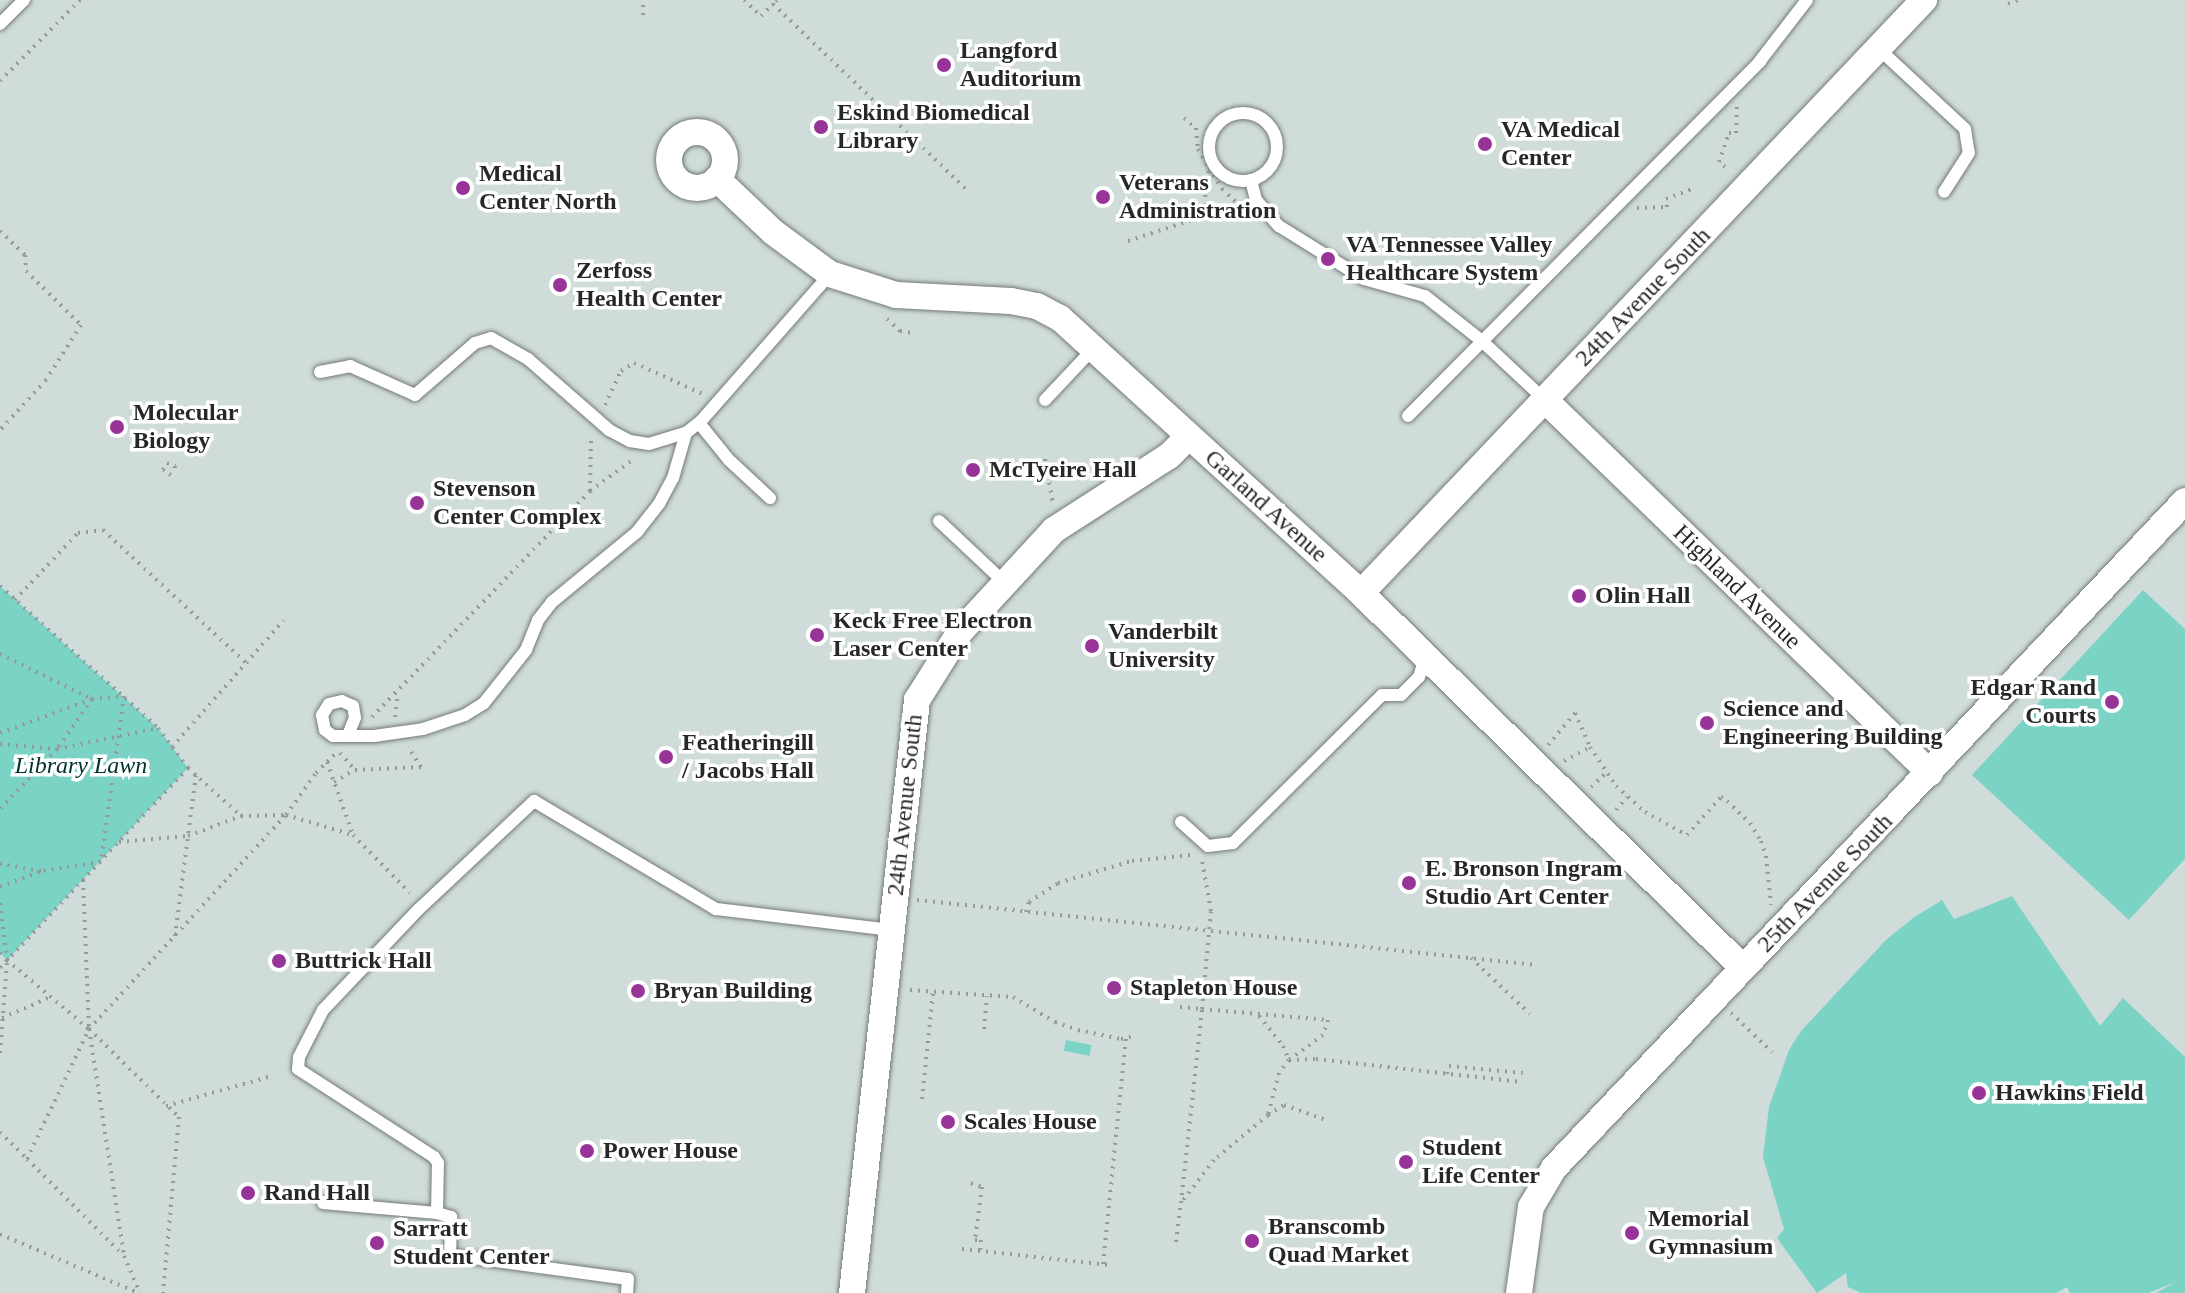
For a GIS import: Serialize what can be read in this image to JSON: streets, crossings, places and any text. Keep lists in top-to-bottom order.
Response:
{
  "streets": {
    "street": [
      "24th Avenue South",
      "Garland Avenue",
      "Highland Avenue",
      "25th Avenue South"
    ]
  },
  "crossings": [
    ["24th Avenue South", "Garland Avenue"],
    ["24th Avenue South", "Highland Avenue"],
    ["Garland Avenue", "25th Avenue South"],
    ["Highland Avenue", "25th Avenue South"]
  ],
  "parks": ["Library Lawn"],
  "places": [
    "Langford Auditorium",
    "Eskind Biomedical Library",
    "VA Medical Center",
    "Medical Center North",
    "Veterans Administration",
    "VA Tennessee Valley Healthcare System",
    "Zerfoss Health Center",
    "Molecular Biology",
    "McTyeire Hall",
    "Stevenson Center Complex",
    "Olin Hall",
    "Keck Free Electron Laser Center",
    "Vanderbilt University",
    "Edgar Rand Courts",
    "Science and Engineering Building",
    "Featheringill / Jacobs Hall",
    "E. Bronson Ingram Studio Art Center",
    "Buttrick Hall",
    "Stapleton House",
    "Bryan Building",
    "Hawkins Field",
    "Scales House",
    "Power House",
    "Student Life Center",
    "Rand Hall",
    "Memorial Gymnasium",
    "Branscomb Quad Market",
    "Sarratt Student Center"
  ]
}
